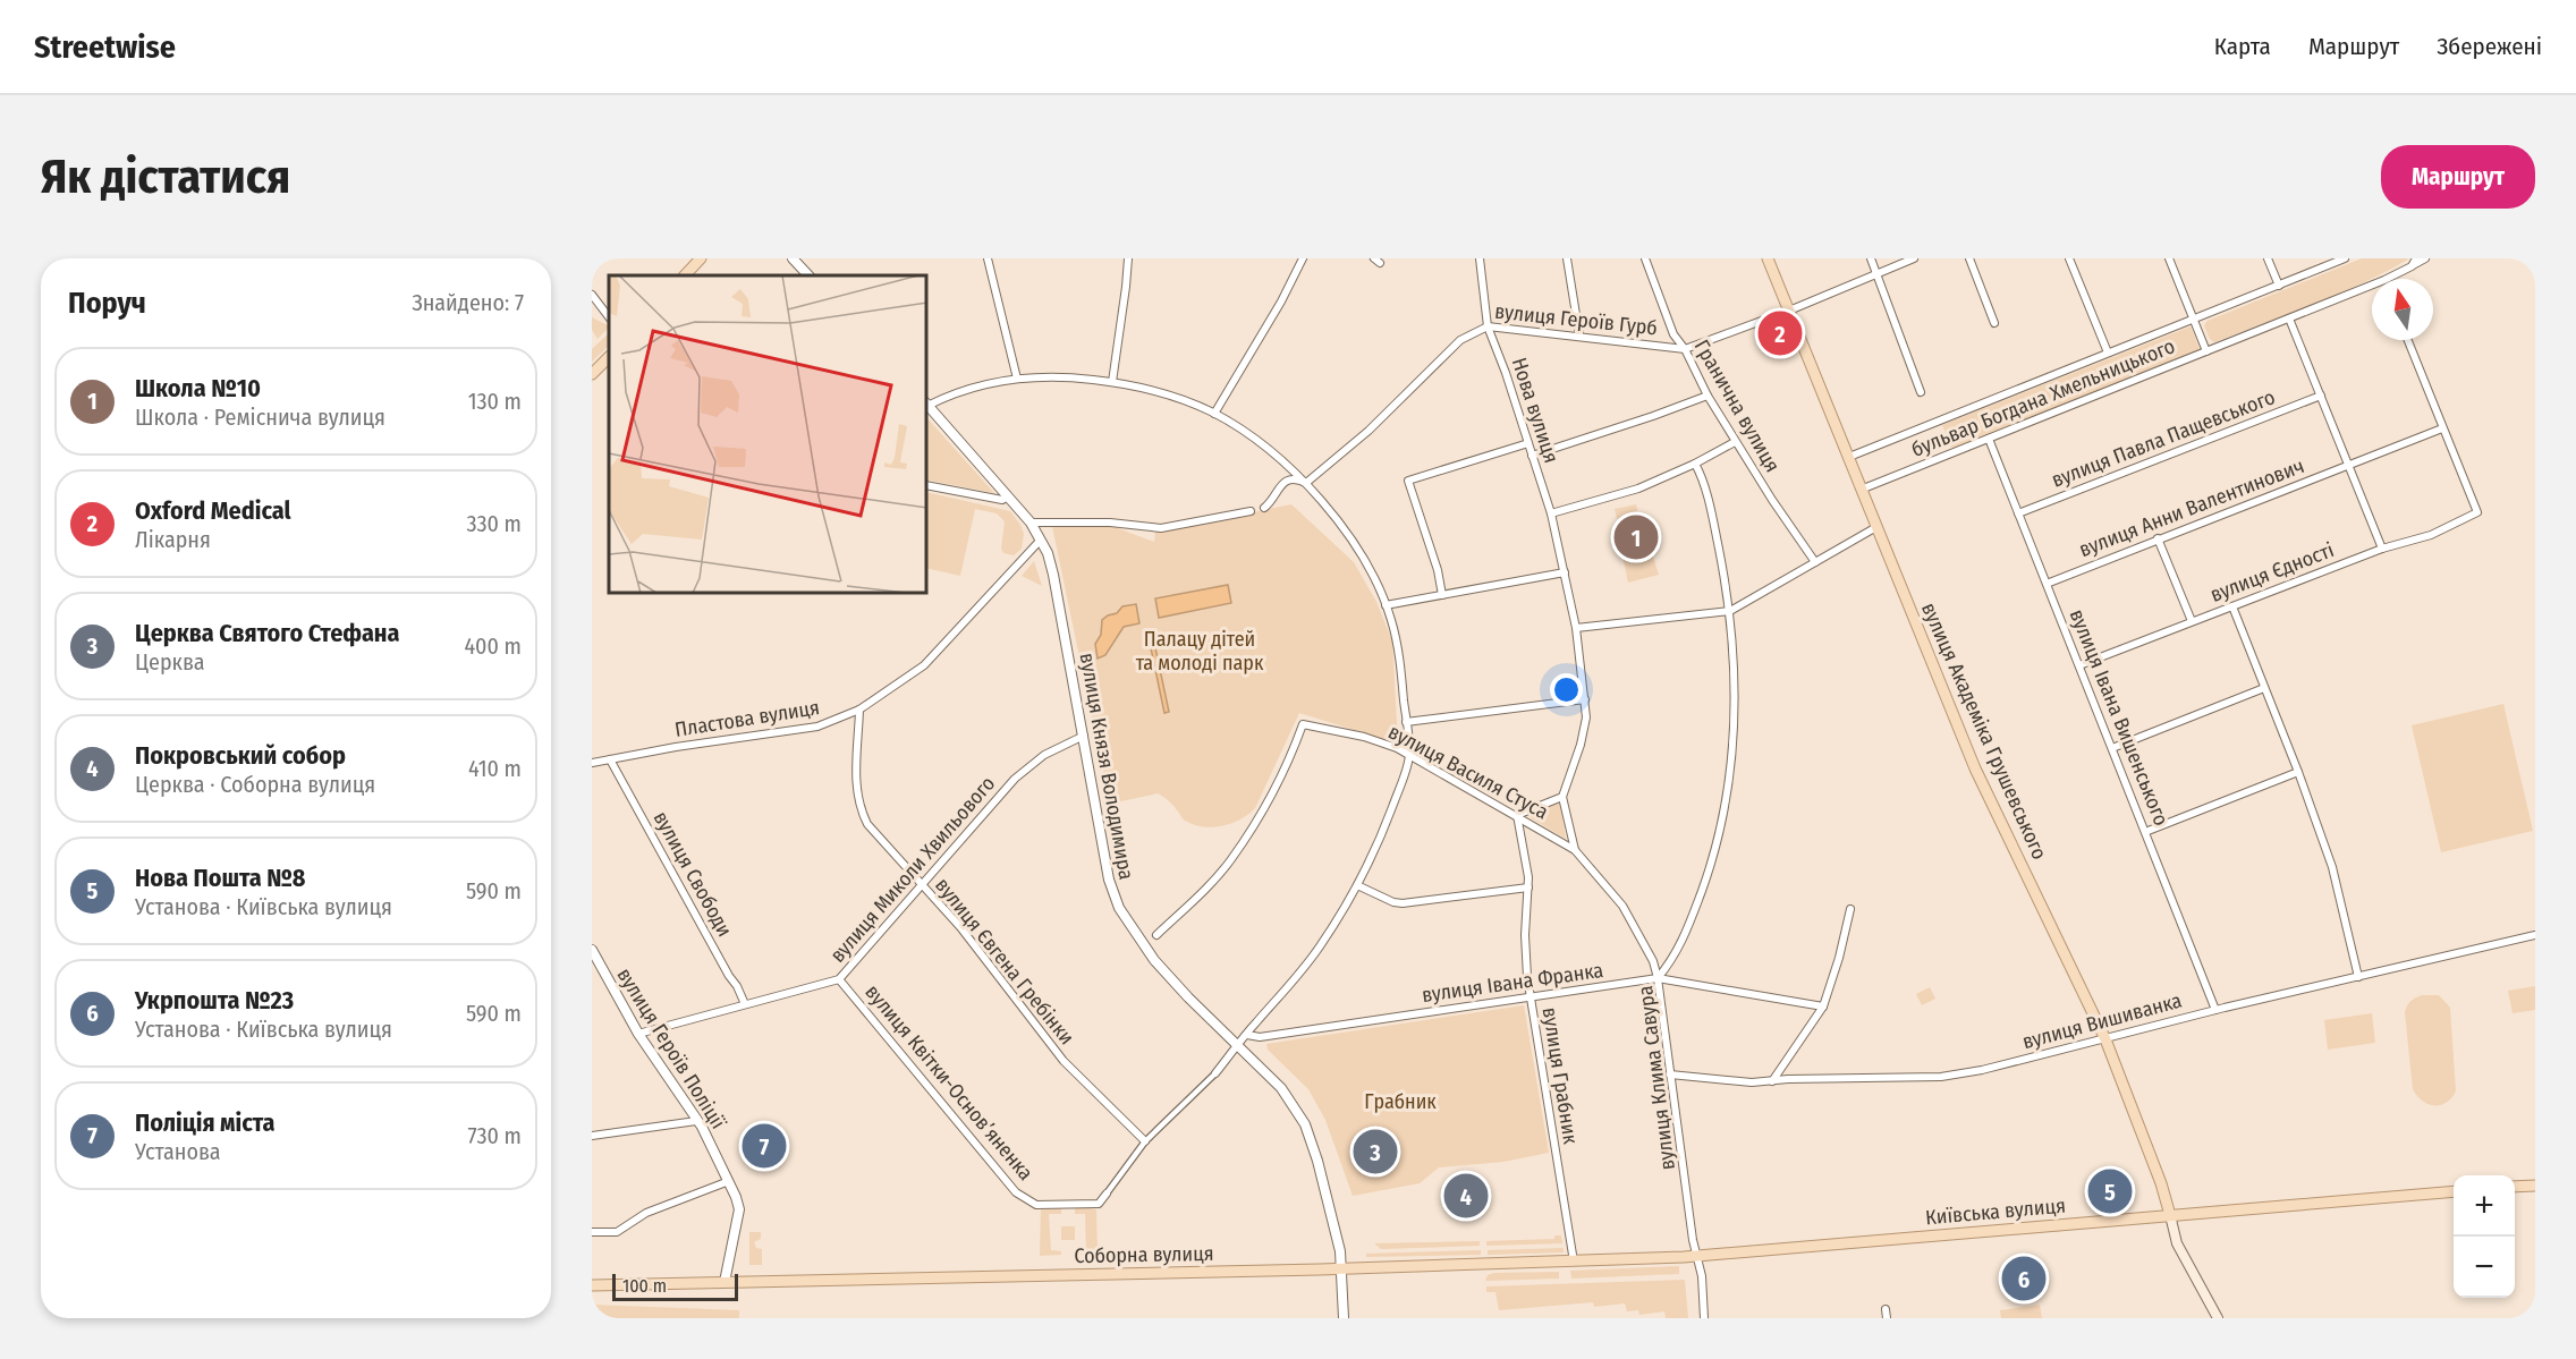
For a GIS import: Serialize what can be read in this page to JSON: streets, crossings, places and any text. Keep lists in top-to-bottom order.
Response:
{
  "streets": {
    "main road": ["вулиця Академіка Грушевського", "Київська вулиця", "Соборна вулиця"],
    "street": [
      "вулиця Героїв Гурб",
      "бульвар Богдана Хмельницького",
      "Гранична вулиця",
      "Нова вулиця",
      "вулиця Павла Пащевського",
      "вулиця Анни Валентинович",
      "вулиця Єдності",
      "вулиця Івана Вишенського",
      "Пластова вулиця",
      "вулиця Князя Володимира",
      "вулиця Василя Стуса",
      "вулиця Миколи Хвильового",
      "вулиця Свободи",
      "вулиця Євгена Гребінки",
      "вулиця Івана Франка",
      "вулиця Вишиванка",
      "вулиця Героїв Поліції",
      "вулиця Грабник",
      "вулиця Клима Савура",
      "вулиця Квітки-Основʼяненка"
    ]
  },
  "crossings": [
    ["вулиця Героїв Гурб", "Гранична вулиця"],
    ["вулиця Героїв Гурб", "Нова вулиця"],
    ["вулиця Героїв Гурб", "вулиця Академіка Грушевського"],
    ["бульвар Богдана Хмельницького", "вулиця Івана Вишенського"],
    ["бульвар Богдана Хмельницького", "вулиця Академіка Грушевського"],
    ["вулиця Павла Пащевського", "вулиця Івана Вишенського"],
    ["вулиця Анни Валентинович", "вулиця Єдності"],
    ["вулиця Анни Валентинович", "вулиця Івана Вишенського"],
    ["вулиця Єдності", "вулиця Івана Вишенського"],
    ["вулиця Івана Вишенського", "вулиця Вишиванка"],
    ["Пластова вулиця", "вулиця Князя Володимира"],
    ["Пластова вулиця", "вулиця Свободи"],
    ["Пластова вулиця", "вулиця Євгена Гребінки"],
    ["вулиця Академіка Грушевського", "вулиця Вишиванка"],
    ["вулиця Академіка Грушевського", "Київська вулиця"],
    ["вулиця Князя Володимира", "вулиця Миколи Хвильового"],
    ["вулиця Князя Володимира", "Соборна вулиця"],
    ["вулиця Василя Стуса", "вулиця Грабник"],
    ["вулиця Миколи Хвильового", "вулиця Свободи"],
    ["вулиця Миколи Хвильового", "вулиця Євгена Гребінки"],
    ["вулиця Миколи Хвильового", "вулиця Героїв Поліції"],
    ["вулиця Миколи Хвильового", "вулиця Квітки-Основʼяненка"],
    ["вулиця Івана Франка", "вулиця Грабник"],
    ["вулиця Івана Франка", "вулиця Клима Савура"],
    ["вулиця Вишиванка", "вулиця Клима Савура"],
    ["вулиця Героїв Поліції", "Соборна вулиця"],
    ["вулиця Грабник", "Соборна вулиця"],
    ["вулиця Клима Савура", "Київська вулиця"],
    ["вулиця Клима Савура", "Соборна вулиця"],
    ["Київська вулиця", "Соборна вулиця"]
  ],
  "parks": ["Палацу дітей та молоді парк", "Грабник"],
  "scale_bar": "100 m",
  "north": "top",
  "page": {
    "header": "Streetwise",
    "nav": ["Карта", "Маршрут", "Збережені"],
    "buttons": "Маршрут",
    "title": "Як дістатися",
    "heading": ["Поруч", "Знайдено: 7"],
    "pins": [
      "2",
      "1",
      "7",
      "3",
      "5",
      "4",
      "6"
    ],
    "list": [
      {
        "mark": "1",
        "name": "Школа №10",
        "note": "Школа · Реміснича вулиця",
        "value": "130 m"
      },
      {
        "mark": "2",
        "name": "Oxford Medical",
        "note": "Лікарня",
        "value": "330 m"
      },
      {
        "mark": "3",
        "name": "Церква Святого Стефана",
        "note": "Церква",
        "value": "400 m"
      },
      {
        "mark": "4",
        "name": "Покровський собор",
        "note": "Церква · Соборна вулиця",
        "value": "410 m"
      },
      {
        "mark": "5",
        "name": "Нова Пошта №8",
        "note": "Установа · Київська вулиця",
        "value": "590 m"
      },
      {
        "mark": "6",
        "name": "Укрпошта №23",
        "note": "Установа · Київська вулиця",
        "value": "590 m"
      },
      {
        "mark": "7",
        "name": "Поліція міста",
        "note": "Установа",
        "value": "730 m"
      }
    ],
    "map_buttons": ["+", "−"],
    "scale": "100 m"
  }
}
